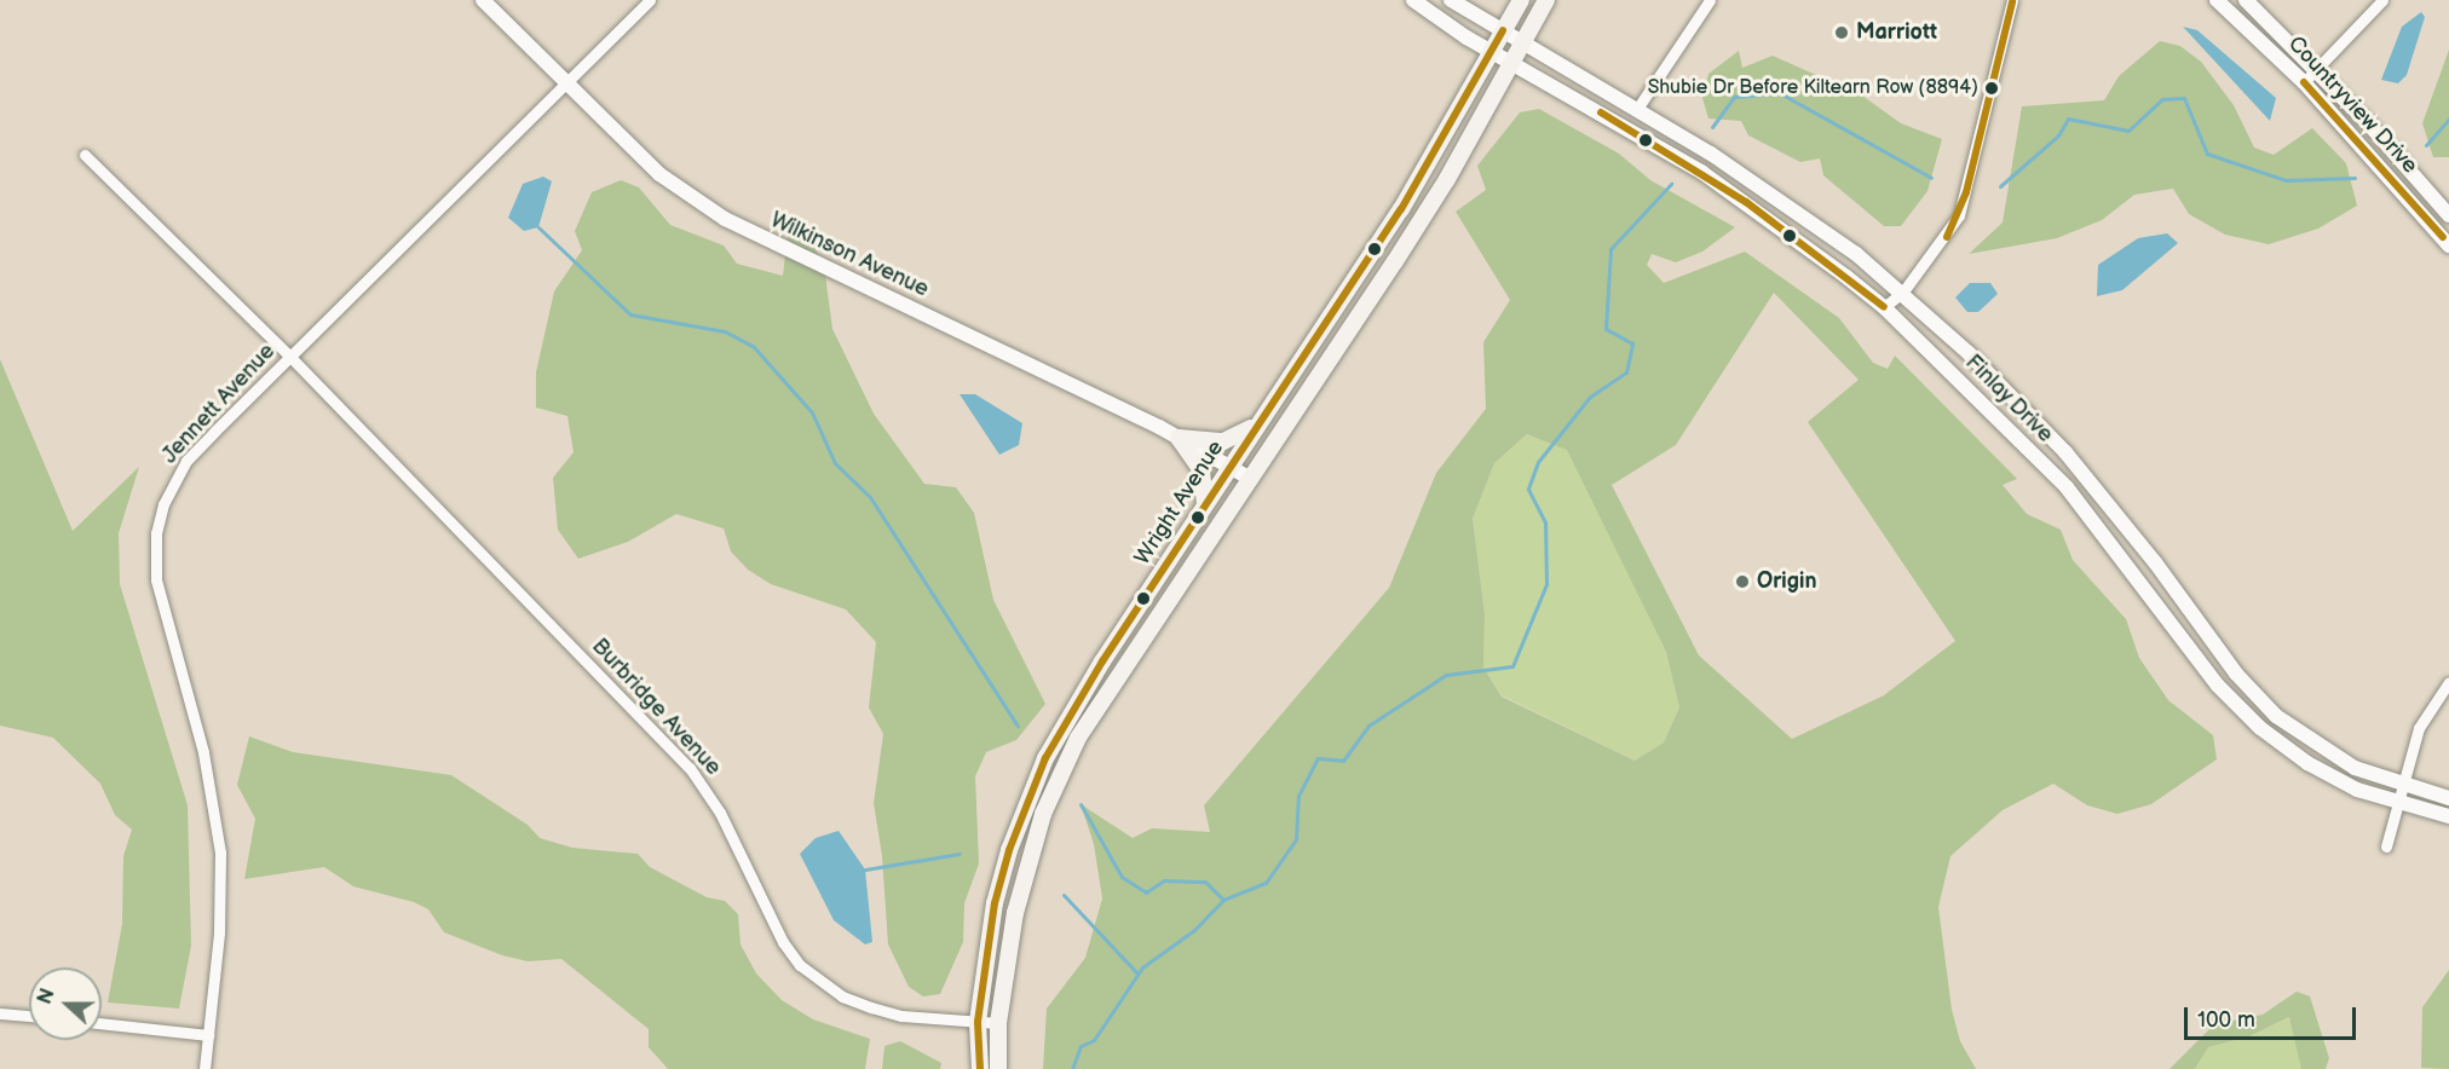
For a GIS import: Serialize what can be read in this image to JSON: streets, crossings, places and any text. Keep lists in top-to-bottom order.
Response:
{
  "streets": {
    "main road": ["Wright Avenue"],
    "street": [
      "Countryview Drive",
      "Wilkinson Avenue",
      "Finlay Drive",
      "Jennett Avenue",
      "Burbridge Avenue"
    ]
  },
  "crossings": [
    ["Wilkinson Avenue", "Jennett Avenue"],
    ["Wilkinson Avenue", "Wright Avenue"],
    ["Finlay Drive", "Wright Avenue"],
    ["Jennett Avenue", "Burbridge Avenue"],
    ["Wright Avenue", "Burbridge Avenue"]
  ],
  "places": ["Marriott", "Shubie Dr Before Kiltearn Row (8894)", "Origin"],
  "scale_bar": "100 m",
  "north": "left"
}
